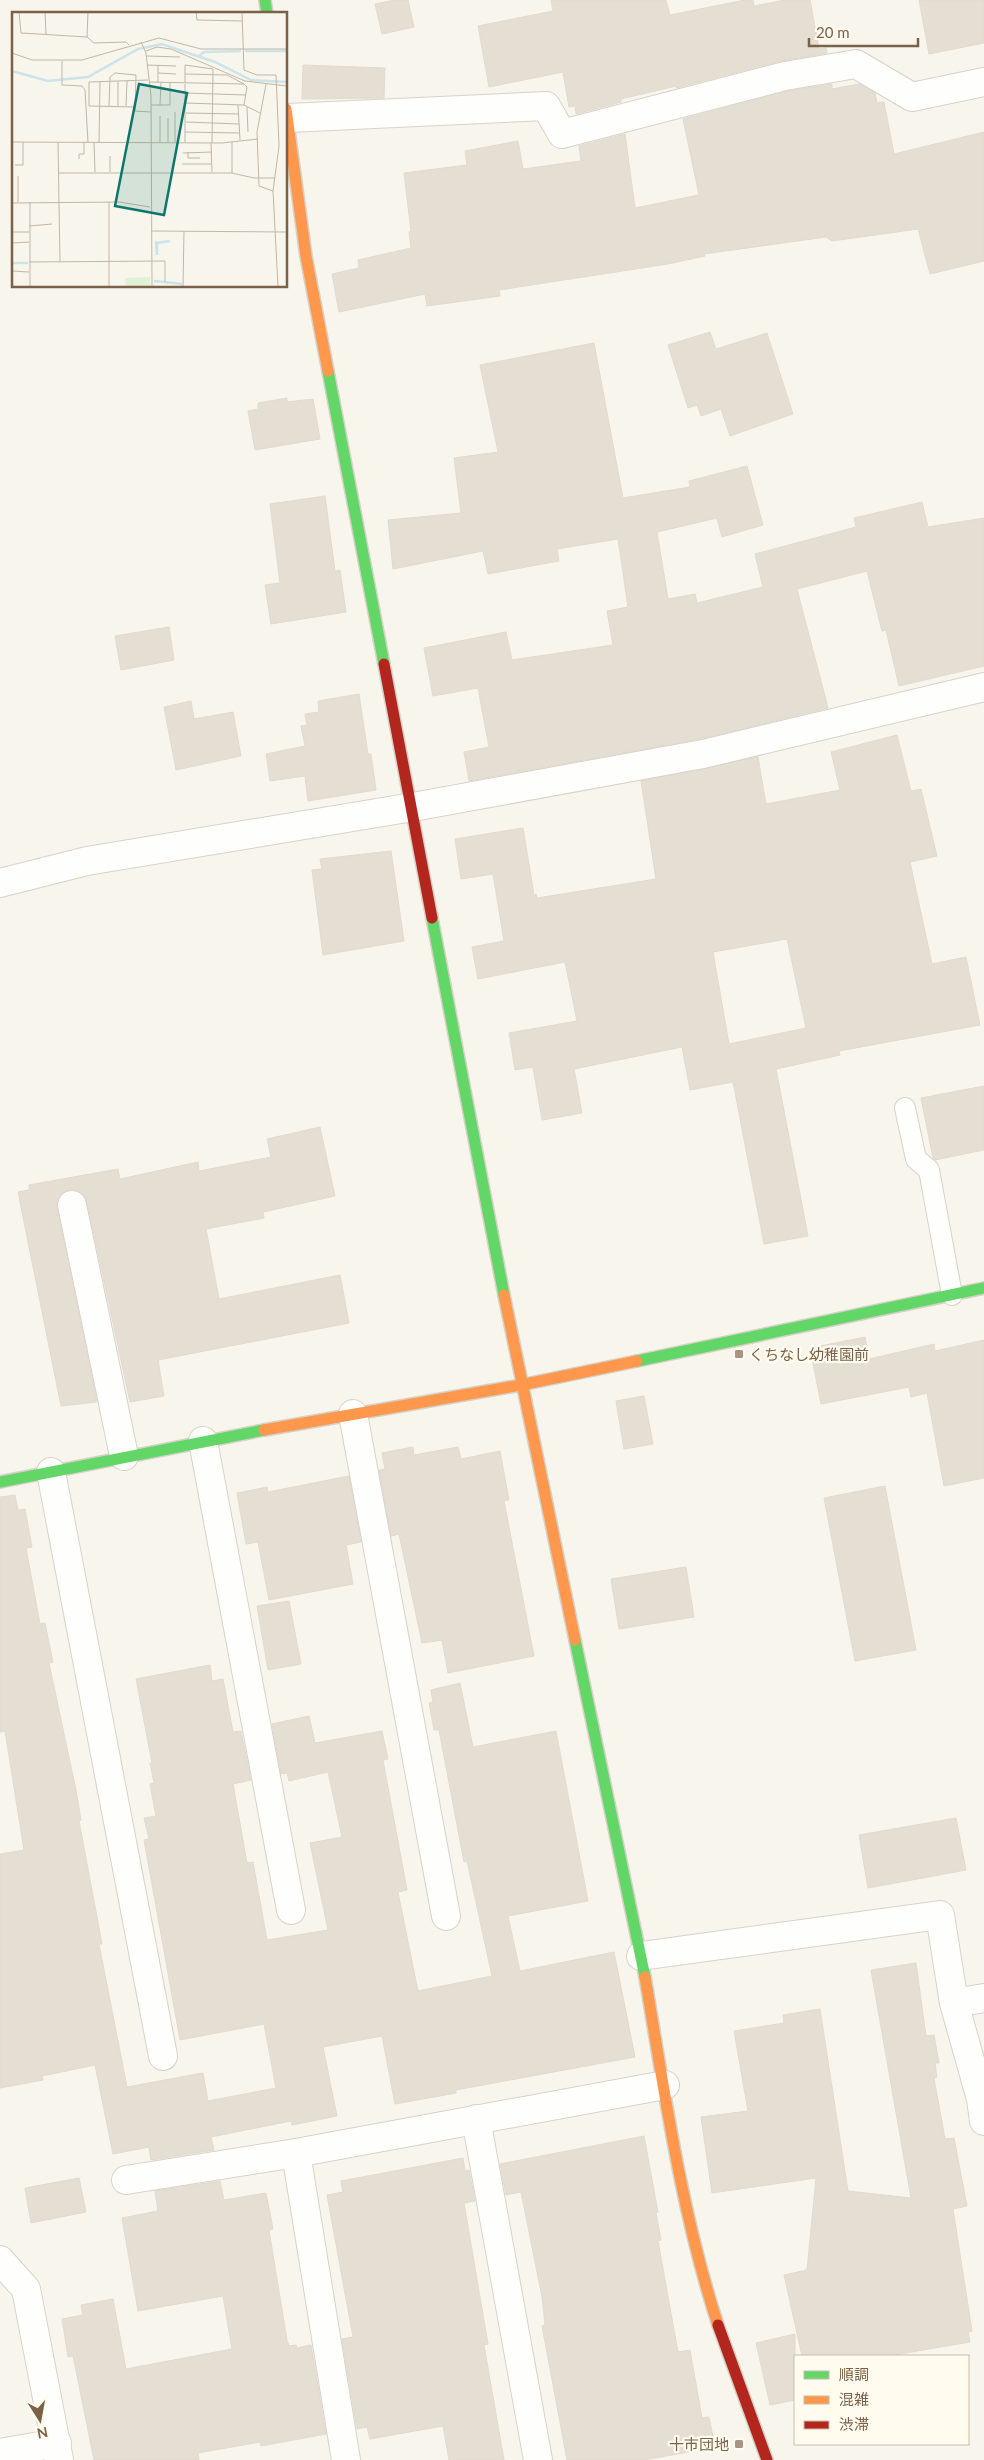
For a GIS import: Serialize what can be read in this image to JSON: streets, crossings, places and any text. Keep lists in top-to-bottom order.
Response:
{
  "places": {
    "transit": ["くちなし幼稚園前", "十市団地"]
  },
  "legend": ["順調", "混雑", "渋滞"],
  "scale_bar": "20 m",
  "north": "bottom"
}
